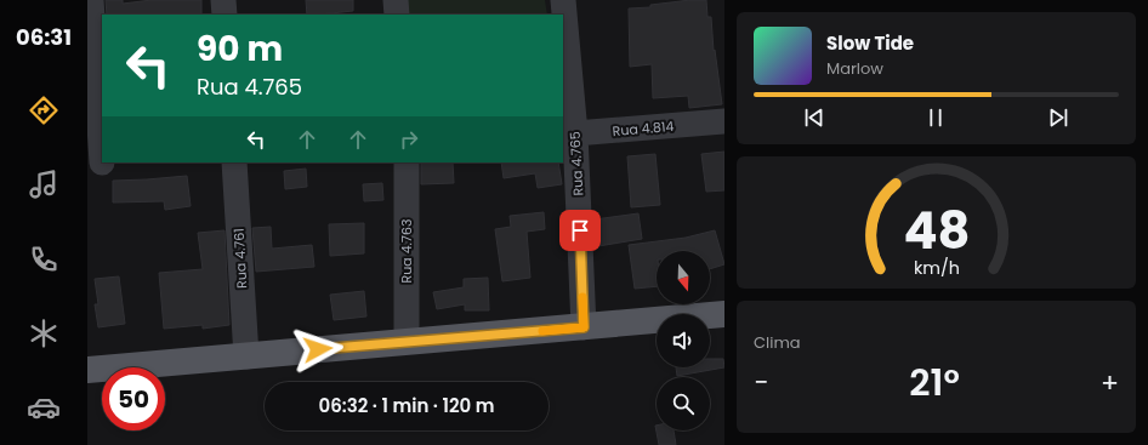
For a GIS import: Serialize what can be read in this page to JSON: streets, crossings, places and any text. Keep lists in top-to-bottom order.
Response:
{
  "streets": {
    "street": [
      "Rua 4.814",
      "Rua 4.765",
      "Rua 4.763",
      "Rua 4.761"
    ]
  },
  "crossings": [
    ["Rua 4.814", "Rua 4.765"]
  ],
  "north": "bottom",
  "page": {
    "tabs": "06:31",
    "turn": ["90 m", "Rua 4.765"],
    "song": ["Slow Tide", "Marlow"],
    "tile": "Clima",
    "heat": ["−", "21°", "+"],
    "limit": "50",
    "trip": "06:32 · 1 min · 120 m",
    "gauge": ["48", "km/h"]
  }
}
